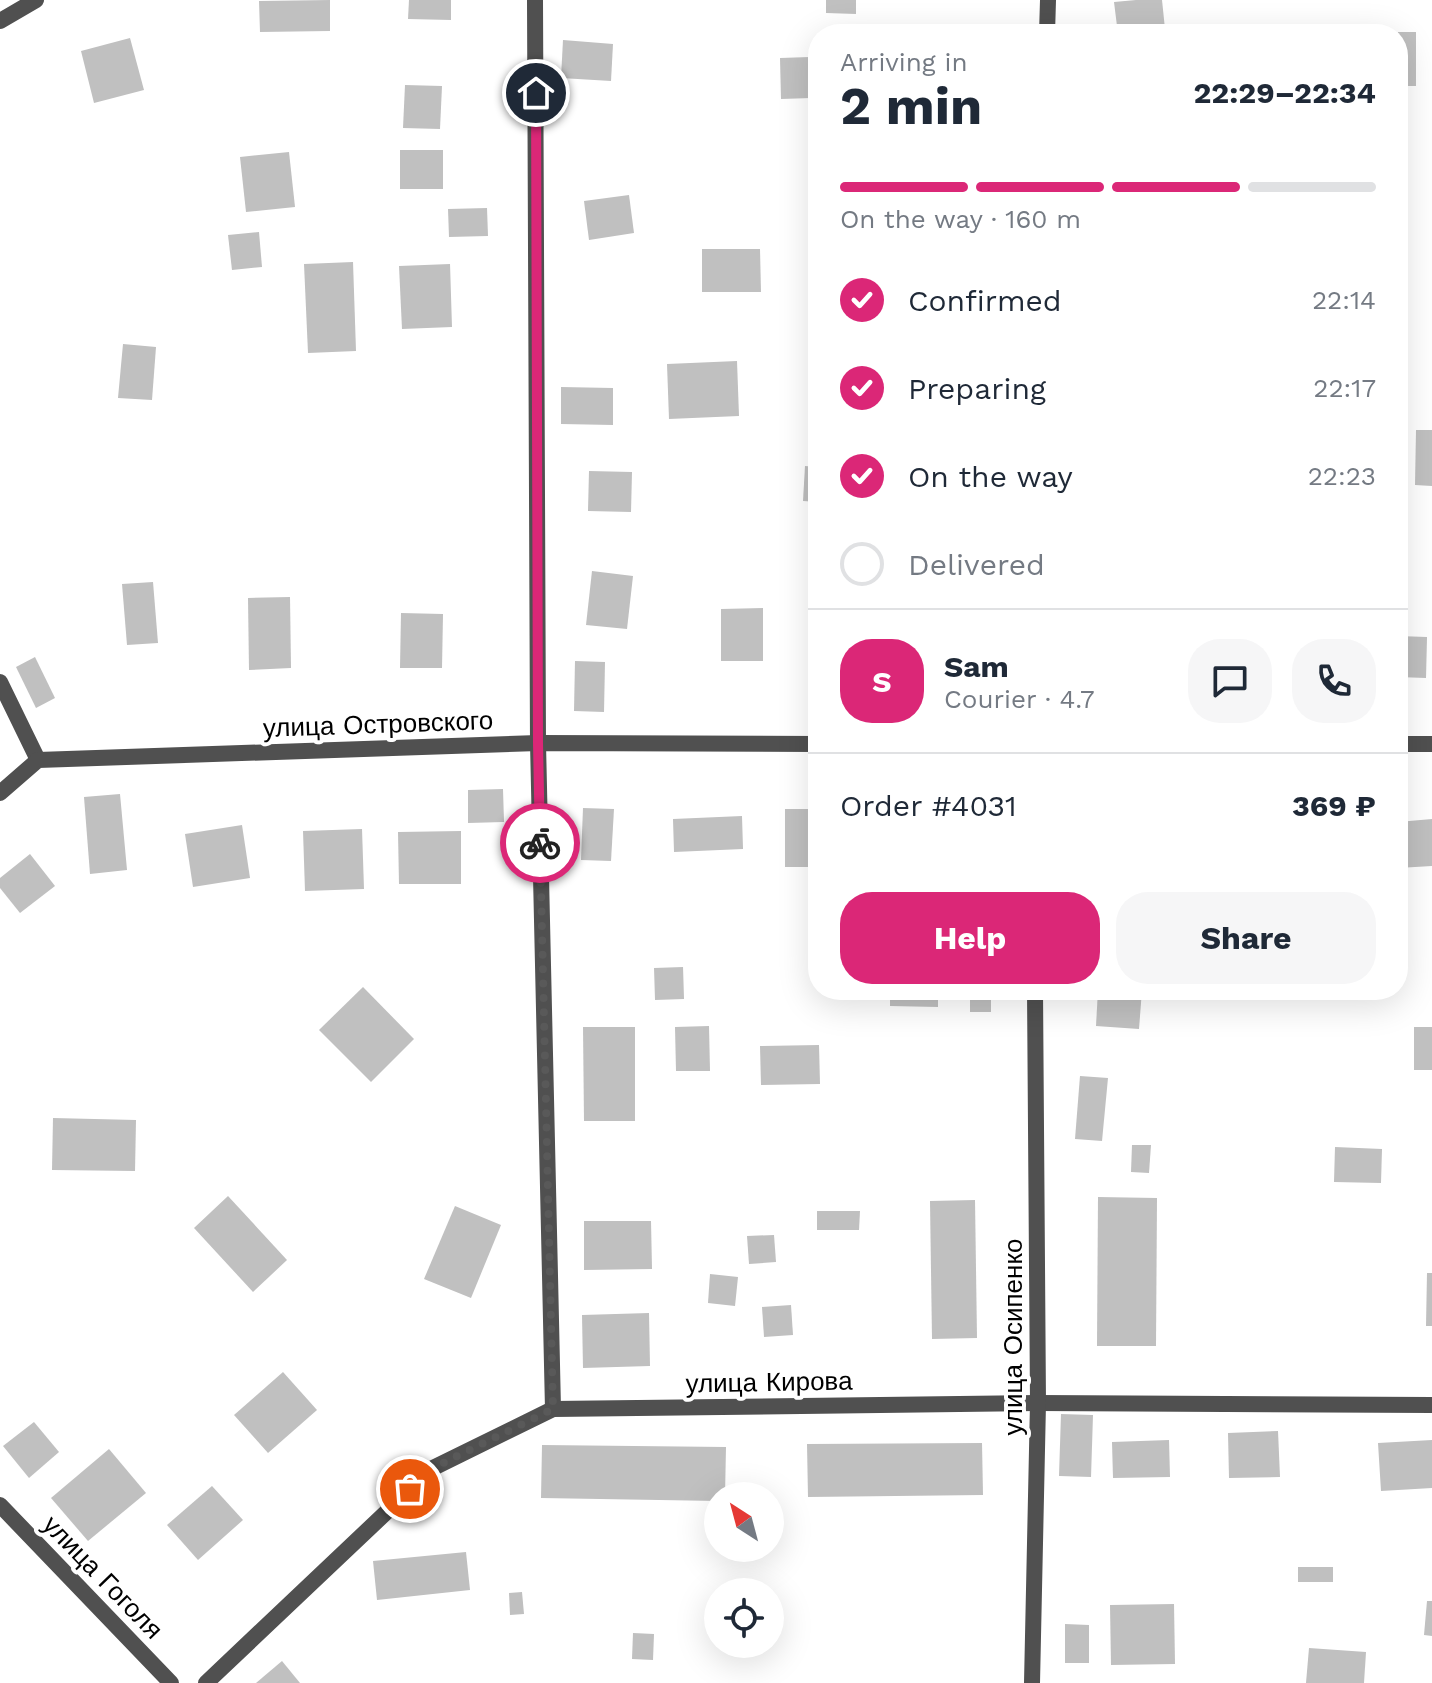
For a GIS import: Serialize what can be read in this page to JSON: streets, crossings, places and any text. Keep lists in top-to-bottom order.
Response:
{
  "streets": {
    "street": [
      "улица Островского",
      "улица Осипенко",
      "улица Кирова",
      "улица Гоголя"
    ]
  },
  "crossings": [
    ["улица Осипенко", "улица Кирова"]
  ],
  "north": "top left",
  "page": {
    "heading": ["2 min", "Arriving in", "22:29–22:34"],
    "panel": [
      "Sam",
      "Courier · 4.7",
      "Order #4031",
      "369 ₽"
    ],
    "bar": "On the way · 160 m",
    "list": [
      ["Confirmed", "22:14"],
      ["Preparing", "22:17"],
      ["On the way", "22:23"],
      "Delivered"
    ],
    "round": "S",
    "buttons": ["Help", "Share"]
  }
}
